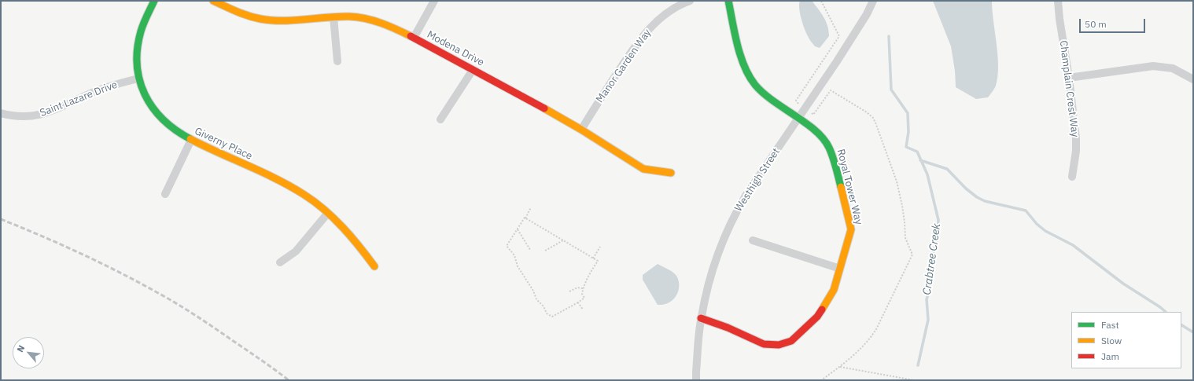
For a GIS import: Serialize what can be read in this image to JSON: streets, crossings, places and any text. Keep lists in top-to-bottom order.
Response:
{
  "streets": {
    "street": [
      "Modena Drive",
      "Manor Garden Way",
      "Champlain Crest Way",
      "Saint Lazare Drive",
      "Giverny Place",
      "Westhigh Street",
      "Royal Tower Way"
    ]
  },
  "crossings": [
    ["Modena Drive", "Manor Garden Way"],
    ["Saint Lazare Drive", "Giverny Place"],
    ["Westhigh Street", "Royal Tower Way"]
  ],
  "water": ["Crabtree Creek"],
  "legend": ["Fast", "Slow", "Jam"],
  "scale_bar": "50 m",
  "north": "top left"
}
